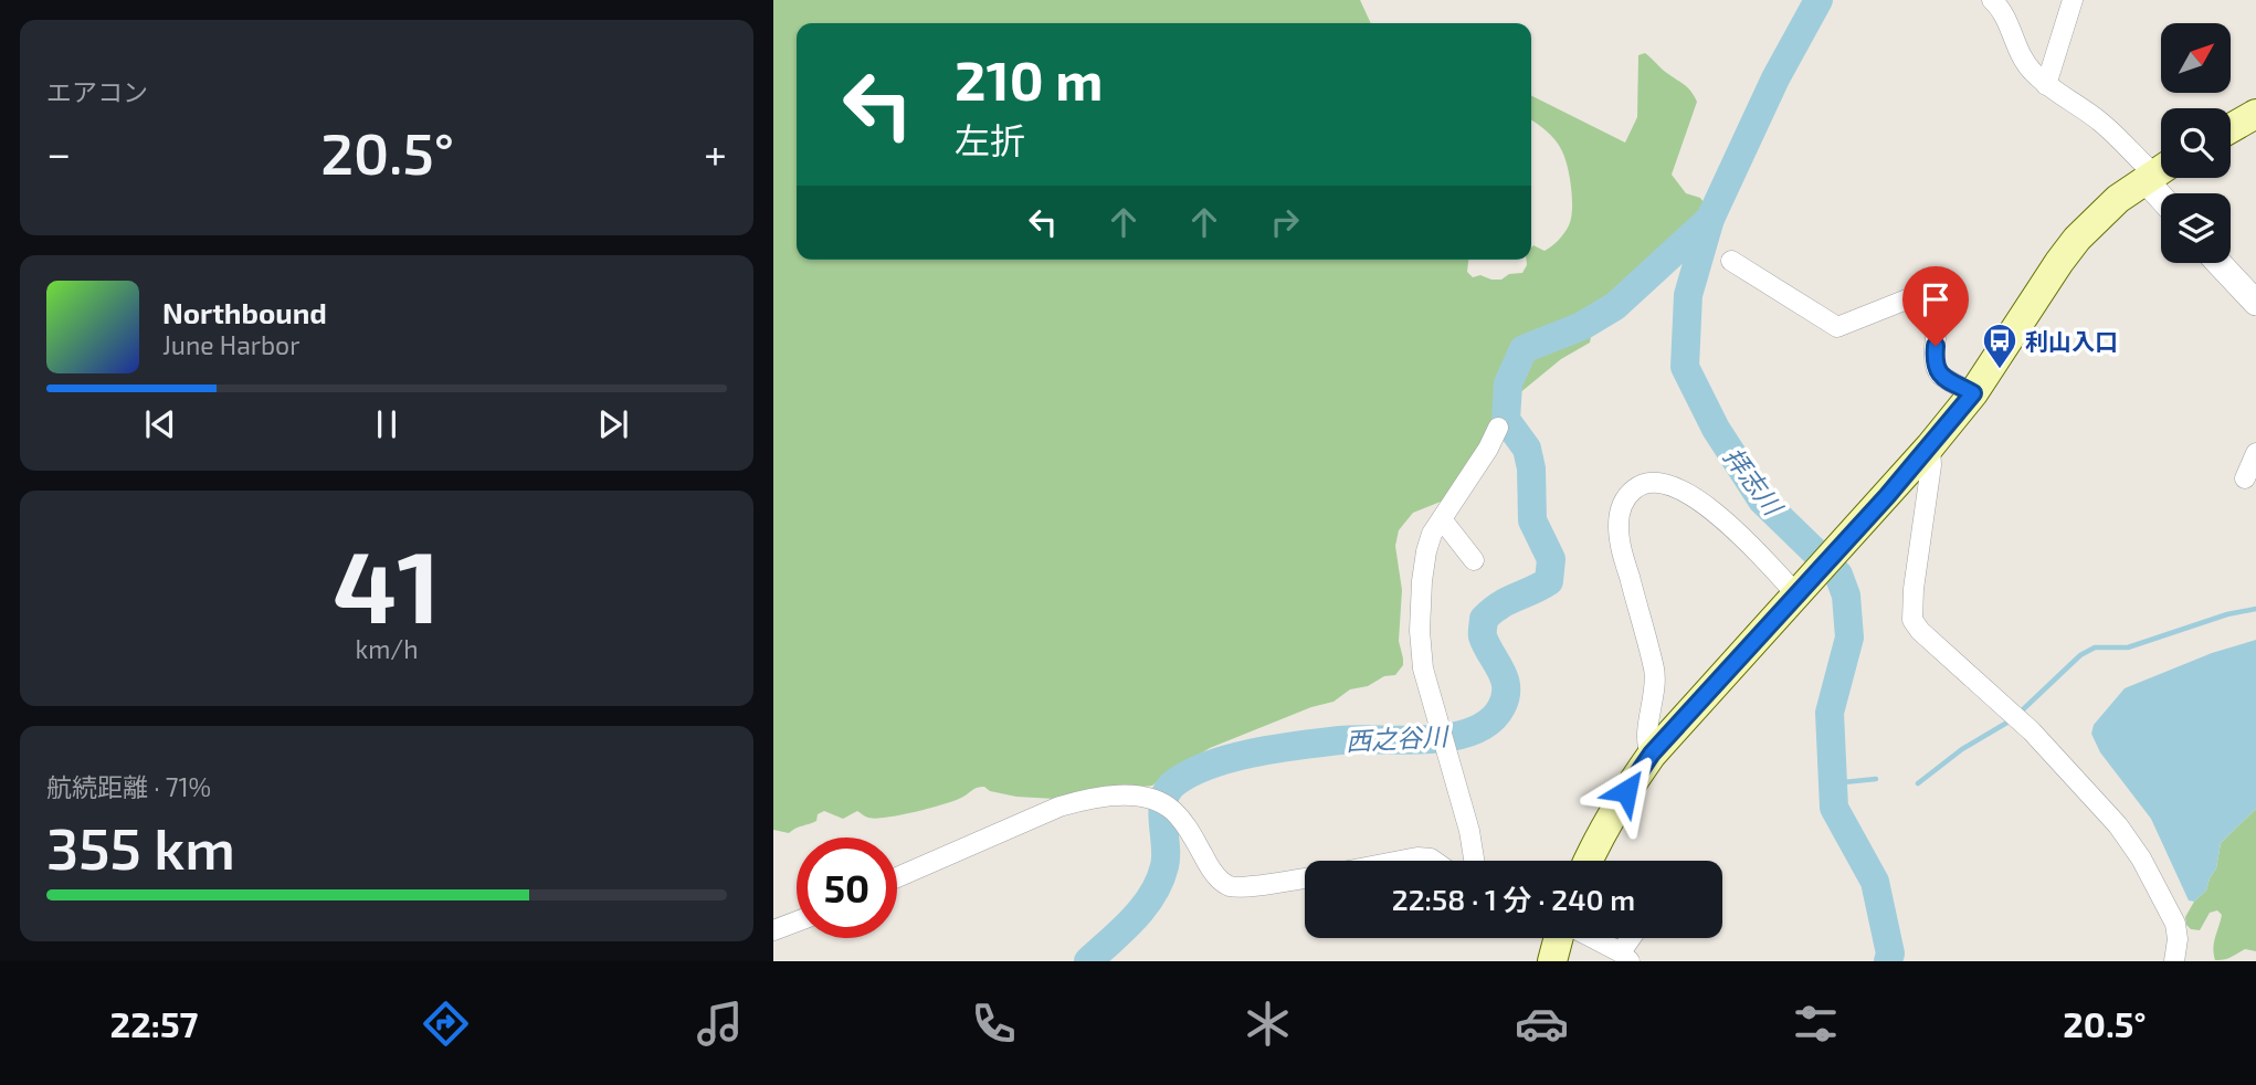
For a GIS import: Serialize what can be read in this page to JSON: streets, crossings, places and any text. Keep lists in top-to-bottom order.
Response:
{
  "water": ["拝志川", "西之谷川"],
  "places": {
    "bus stop": ["利山入口"]
  },
  "north": "top right",
  "page": {
    "tile": [
      "エアコン",
      ["41", "km/h"],
      ["航続距離 · 71%", "355 km"]
    ],
    "turn": ["210 m", "左折"],
    "heat": ["−", "20.5°", "+"],
    "song": ["Northbound", "June Harbor"],
    "limit": "50",
    "trip": "22:58 · 1 分 · 240 m",
    "tabs": ["22:57", "20.5°"]
  }
}
